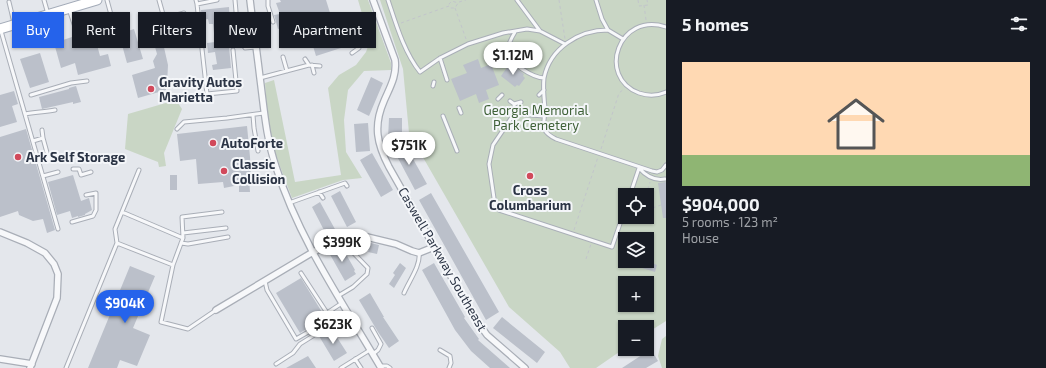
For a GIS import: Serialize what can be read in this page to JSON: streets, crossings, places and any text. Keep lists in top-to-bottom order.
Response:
{
  "streets": {
    "street": ["Caswell Parkway Southeast"]
  },
  "parks": ["Georgia Memorial Park Cemetery"],
  "places": [
    "Gravity Autos Marietta",
    "AutoForte",
    "Ark Self Storage",
    "Classic Collision",
    "Cross Columbarium"
  ],
  "page": {
    "heading": "5 homes",
    "chip": [
      "Buy",
      "Rent",
      "Filters",
      "New",
      "Apartment"
    ],
    "price": [
      "$1.12M",
      "$751K",
      "$399K",
      "$904K",
      "$623K"
    ],
    "list": [
      {
        "name": "$904,000",
        "note": "5 rooms · 123 m² · House"
      }
    ],
    "map_buttons": ["+", "−"]
  }
}
